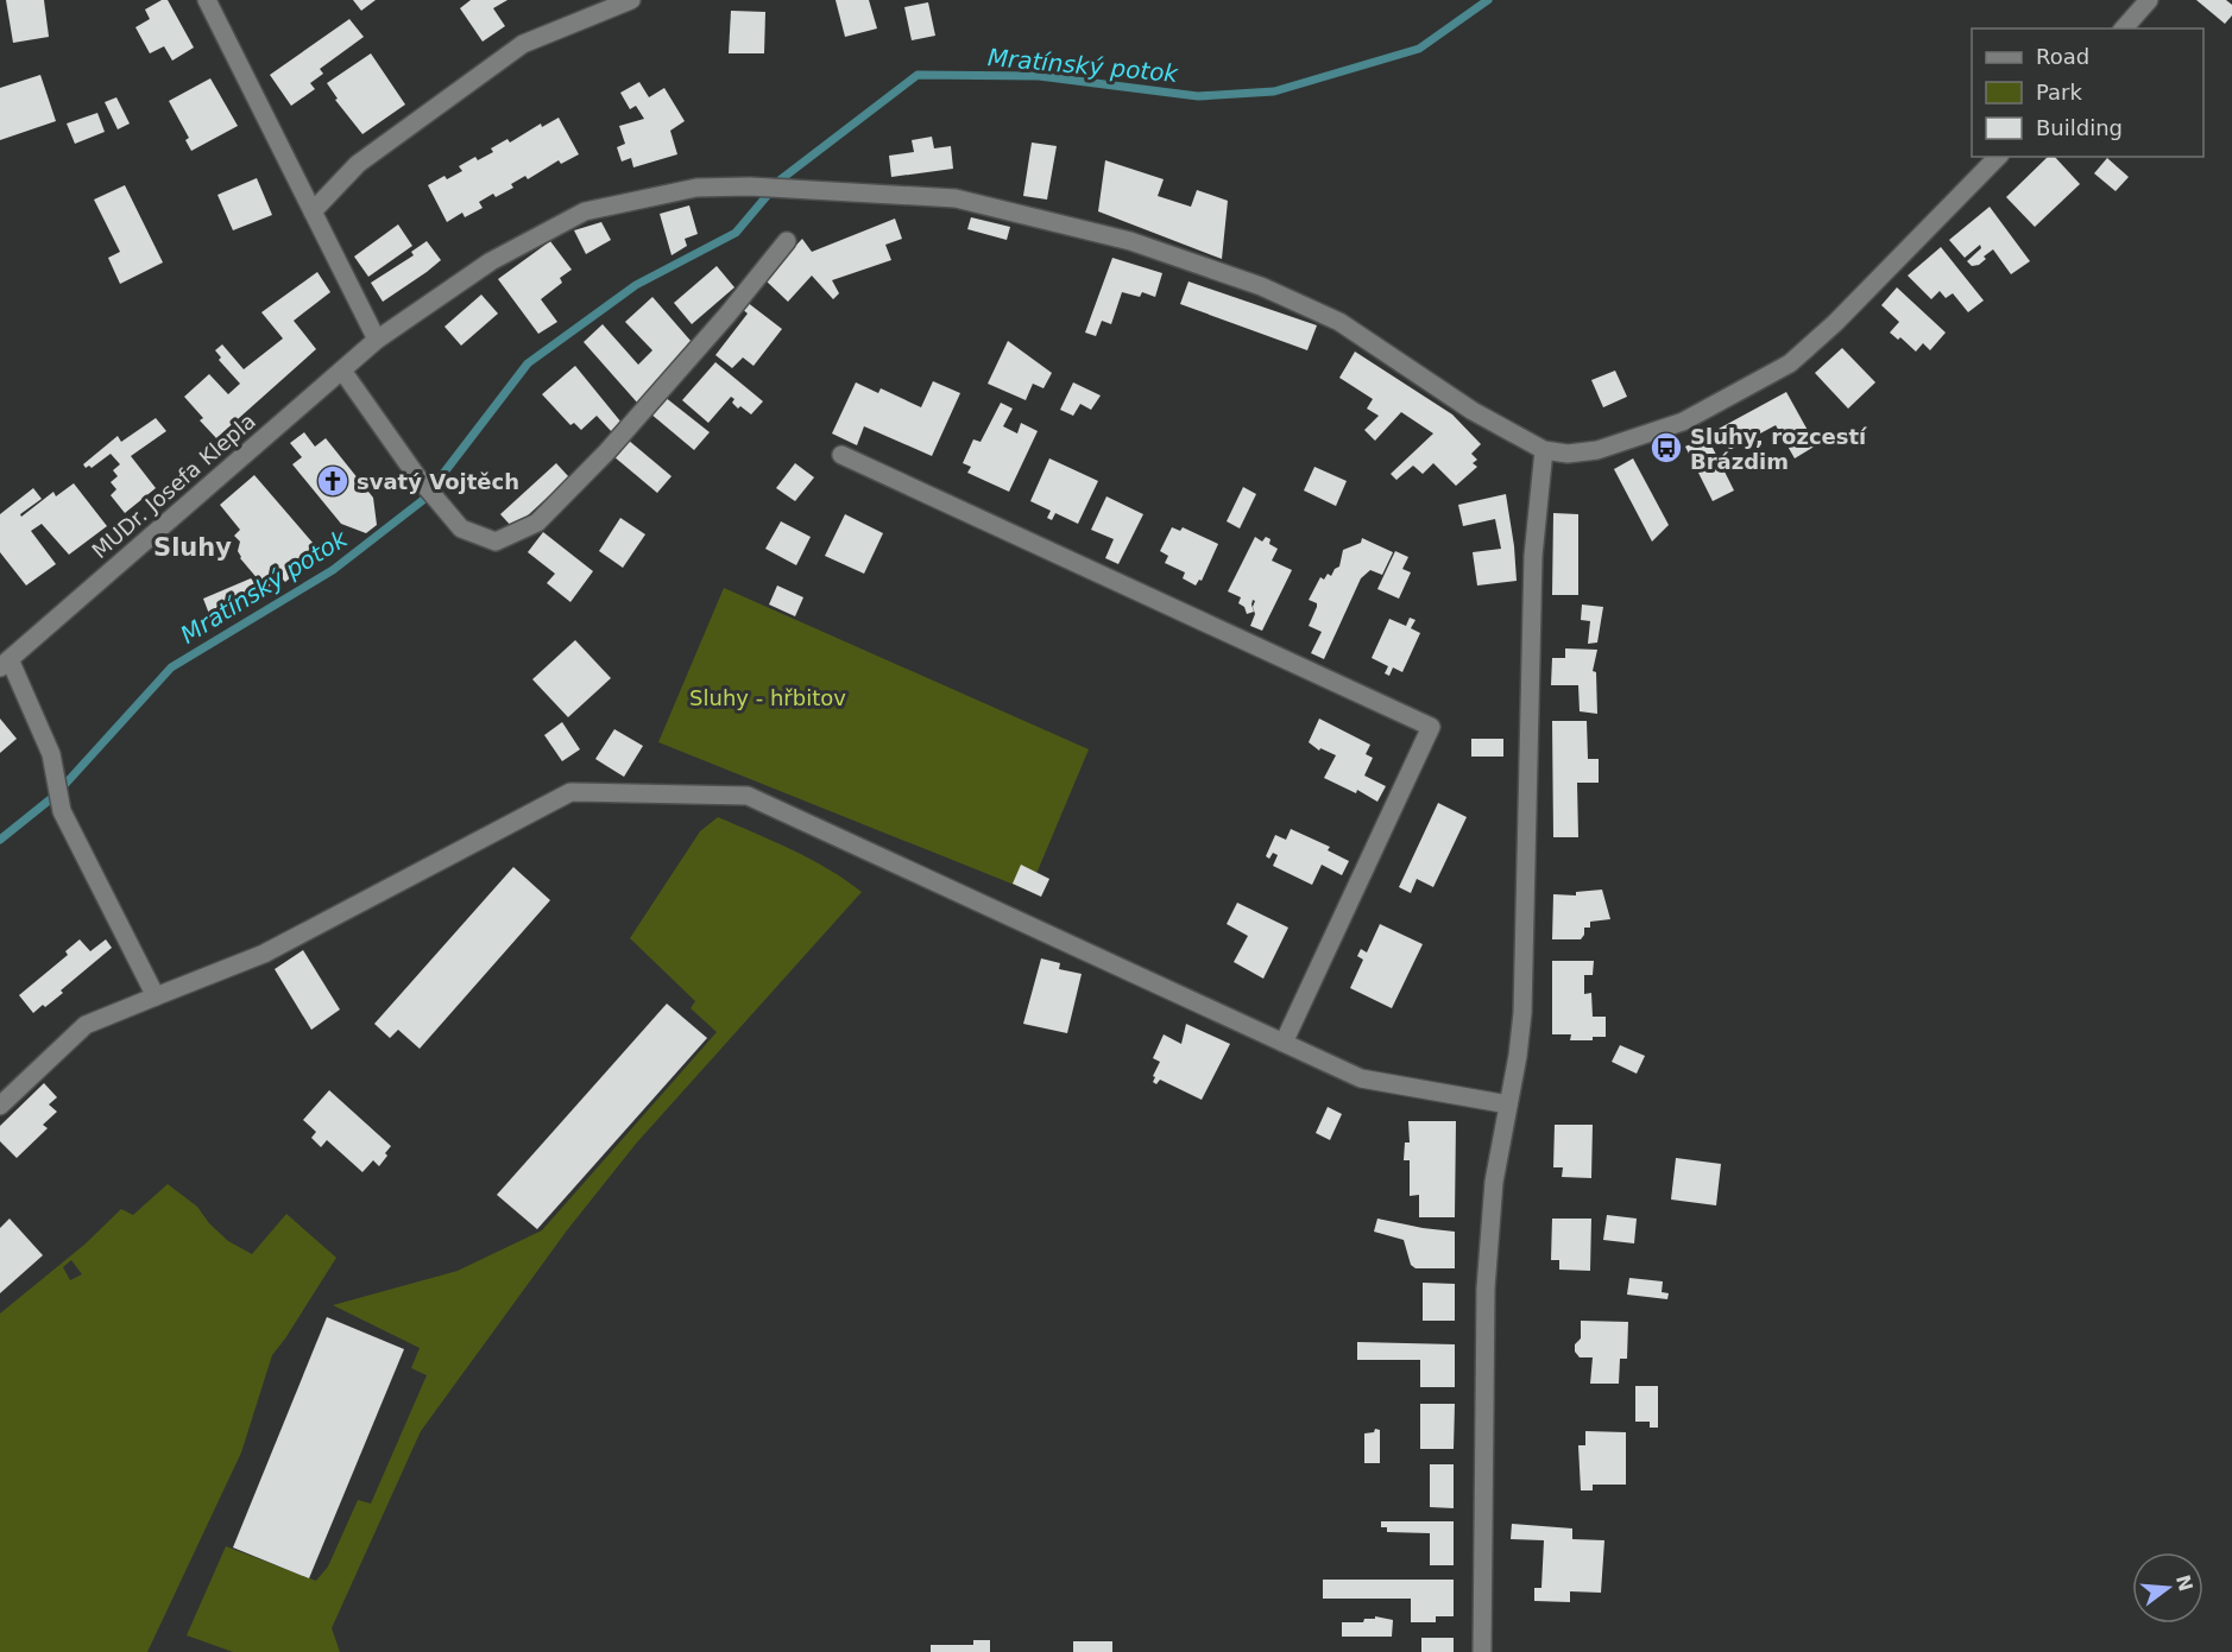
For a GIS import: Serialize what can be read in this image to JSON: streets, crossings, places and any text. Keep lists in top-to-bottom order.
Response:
{
  "streets": {
    "street": ["MUDr. Josefa Klepla"]
  },
  "districts": ["Sluhy"],
  "water": ["Mratínský potok"],
  "parks": ["Sluhy - hřbitov"],
  "places": {
    "bus stop": ["Sluhy, rozcestí Brázdim"],
    "church": ["svatý Vojtěch"]
  },
  "legend": ["Road", "Park", "Building"],
  "north": "right"
}
